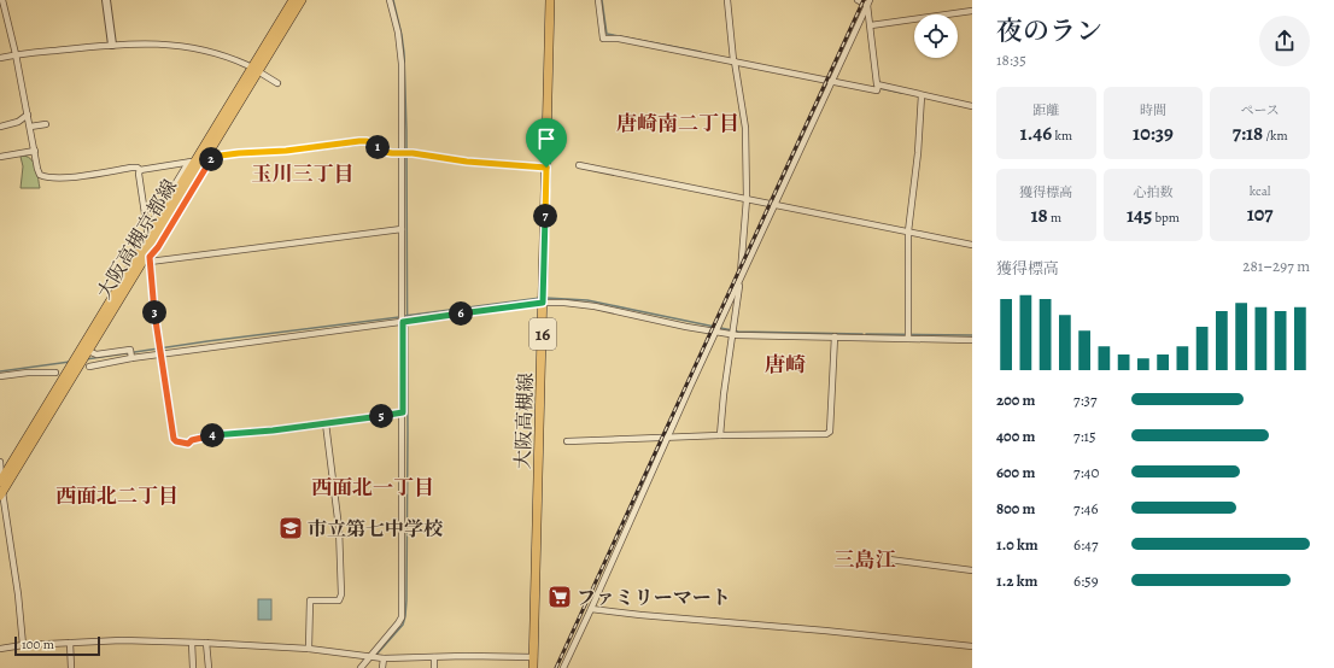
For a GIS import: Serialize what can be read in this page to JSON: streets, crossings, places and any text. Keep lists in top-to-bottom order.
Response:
{
  "streets": {
    "main road": ["大阪高槻京都線", "16", "大阪高槻線"]
  },
  "districts": [
    "唐崎南二丁目",
    "玉川三丁目",
    "唐崎",
    "西面北一丁目",
    "西面北二丁目",
    "三島江"
  ],
  "places": {
    "school or university": ["市立第七中学校"],
    "supermarket": ["ファミリーマート"]
  },
  "scale_bar": "100 m",
  "page": {
    "heading": ["夜のラン", "18:35"],
    "stats": [
      ["距離", "1.46 km"],
      ["時間", "10:39"],
      ["ペース", "7:18 /km"],
      ["獲得標高", "18 m"],
      ["心拍数", "145 bpm"],
      ["kcal", "107"]
    ],
    "pins": [
      "1",
      "2",
      "7",
      "3",
      "6",
      "5",
      "4"
    ],
    "chart": ["獲得標高", "281–297 m"],
    "list": [
      {
        "name": "200 m",
        "note": "7:37"
      },
      {
        "name": "400 m",
        "note": "7:15"
      },
      {
        "name": "600 m",
        "note": "7:40"
      },
      {
        "name": "800 m",
        "note": "7:46"
      },
      {
        "name": "1.0 km",
        "note": "6:47"
      },
      {
        "name": "1.2 km",
        "note": "6:59"
      }
    ],
    "scale": "100 m"
  }
}
